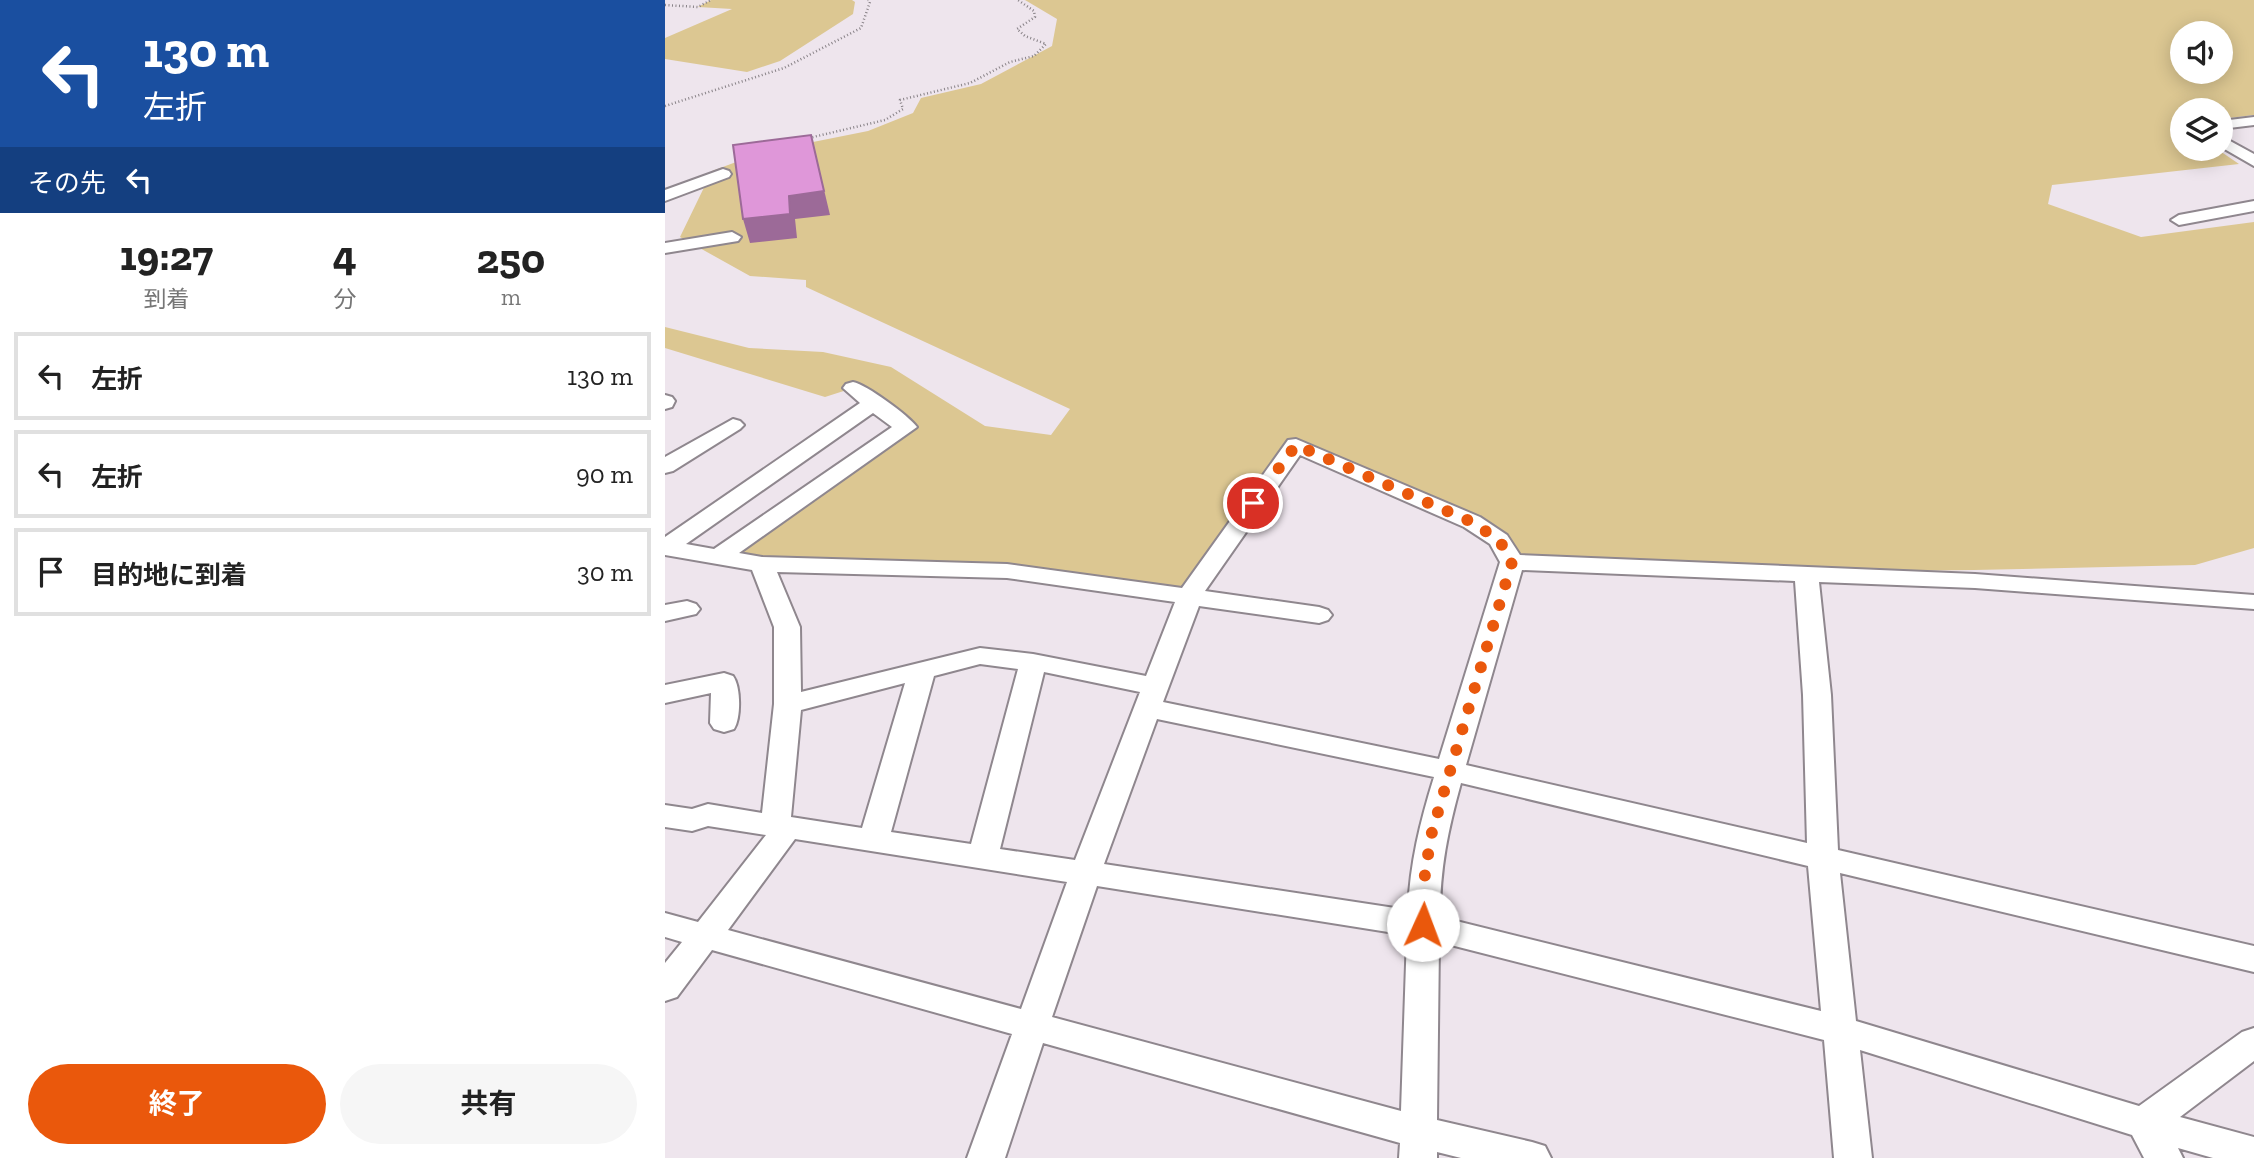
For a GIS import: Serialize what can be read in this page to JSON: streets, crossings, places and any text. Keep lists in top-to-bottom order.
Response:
{
  "page": {
    "turn": ["130 m", "左折"],
    "then": "その先",
    "eta": [
      "19:27",
      "到着",
      "4",
      "分",
      "250",
      "m"
    ],
    "list": [
      {
        "name": "左折",
        "value": "130 m"
      },
      {
        "name": "左折",
        "value": "90 m"
      },
      {
        "name": "目的地に到着",
        "value": "30 m"
      }
    ],
    "buttons": ["終了", "共有"]
  }
}
